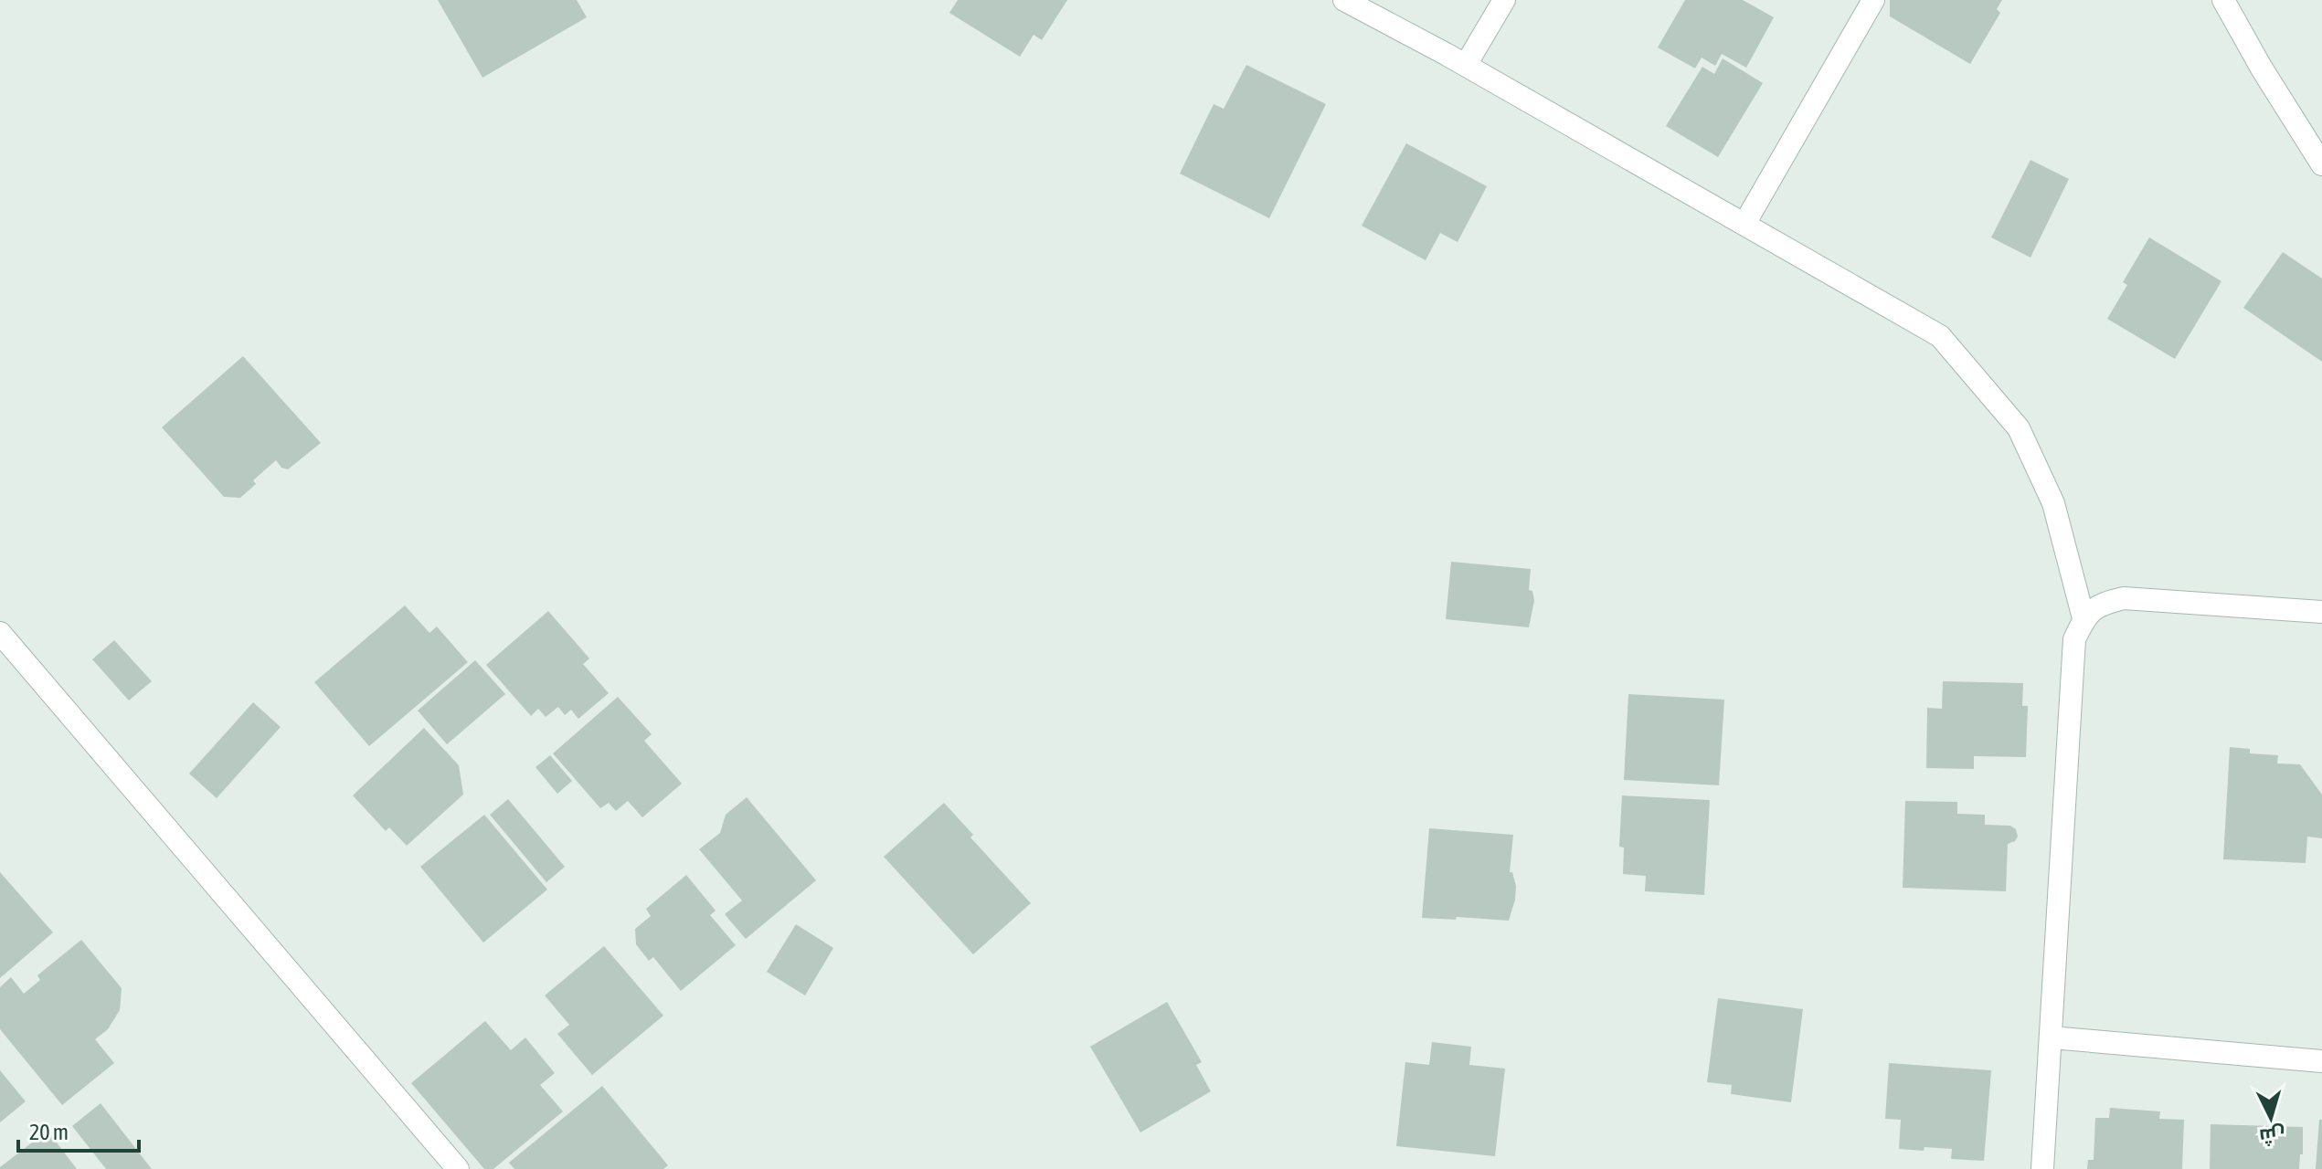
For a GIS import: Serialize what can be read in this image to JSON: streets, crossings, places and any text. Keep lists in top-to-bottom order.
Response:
{
  "scale_bar": "20 m",
  "north": "bottom"
}
